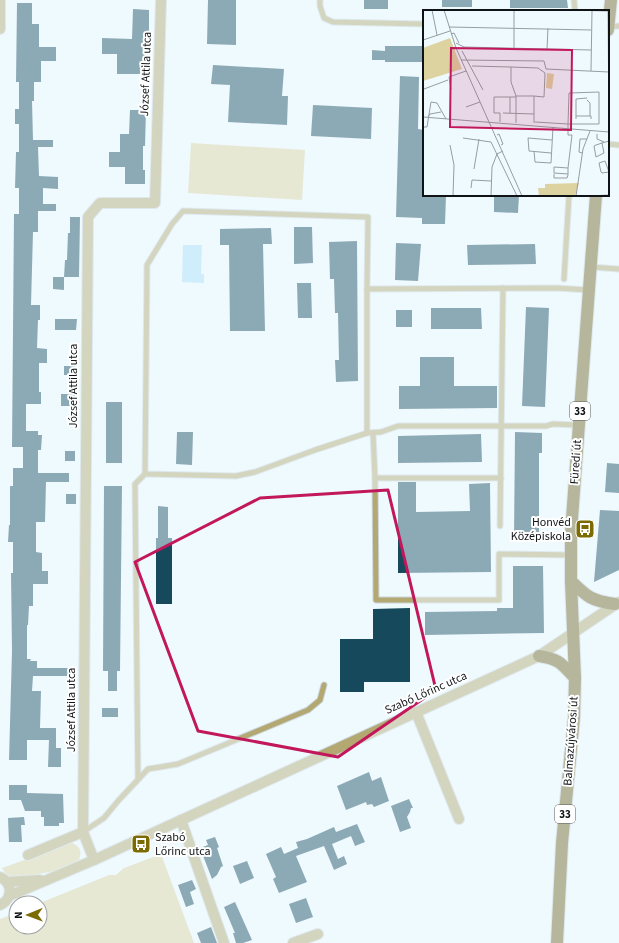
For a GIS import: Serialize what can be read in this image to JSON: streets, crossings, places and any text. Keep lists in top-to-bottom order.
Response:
{
  "streets": {
    "main road": ["33", "Füredi út", "Balmazújvárosi út"],
    "street": ["József Attila utca", "Szabó Lőrinc utca"]
  },
  "crossings": [
    ["Füredi út", "Szabó Lőrinc utca"],
    ["Füredi út", "Balmazújvárosi út"],
    ["Szabó Lőrinc utca", "Balmazújvárosi út"]
  ],
  "places": {
    "bus stop": ["Honvéd Középiskola", "Szabó Lőrinc utca"]
  },
  "north": "left"
}
